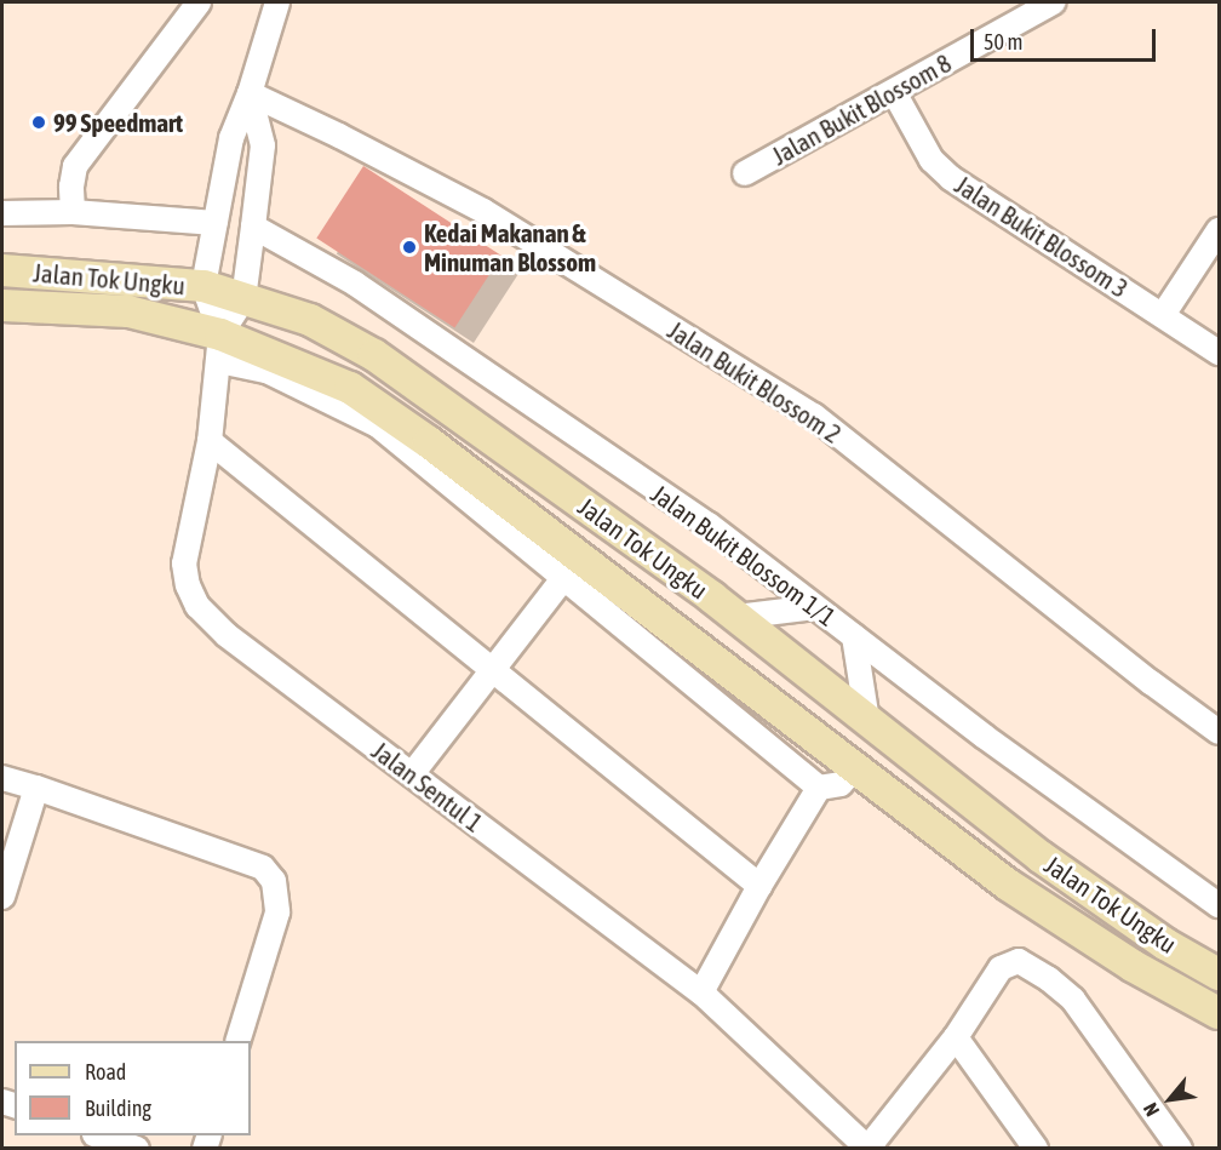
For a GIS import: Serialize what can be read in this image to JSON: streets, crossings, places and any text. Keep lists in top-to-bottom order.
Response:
{
  "streets": {
    "main road": ["Jalan Tok Ungku"],
    "street": [
      "Jalan Bukit Blossom 8",
      "Jalan Bukit Blossom 3",
      "Jalan Bukit Blossom 2",
      "Jalan Bukit Blossom 1/1",
      "Jalan Sentul 1"
    ]
  },
  "crossings": [
    ["Jalan Bukit Blossom 8", "Jalan Bukit Blossom 3"],
    ["Jalan Tok Ungku", "Jalan Sentul 1"]
  ],
  "places": ["99 Speedmart", "Kedai Makanan & Minuman Blossom"],
  "legend": ["Road", "Building"],
  "scale_bar": "50 m",
  "north": "bottom left"
}
